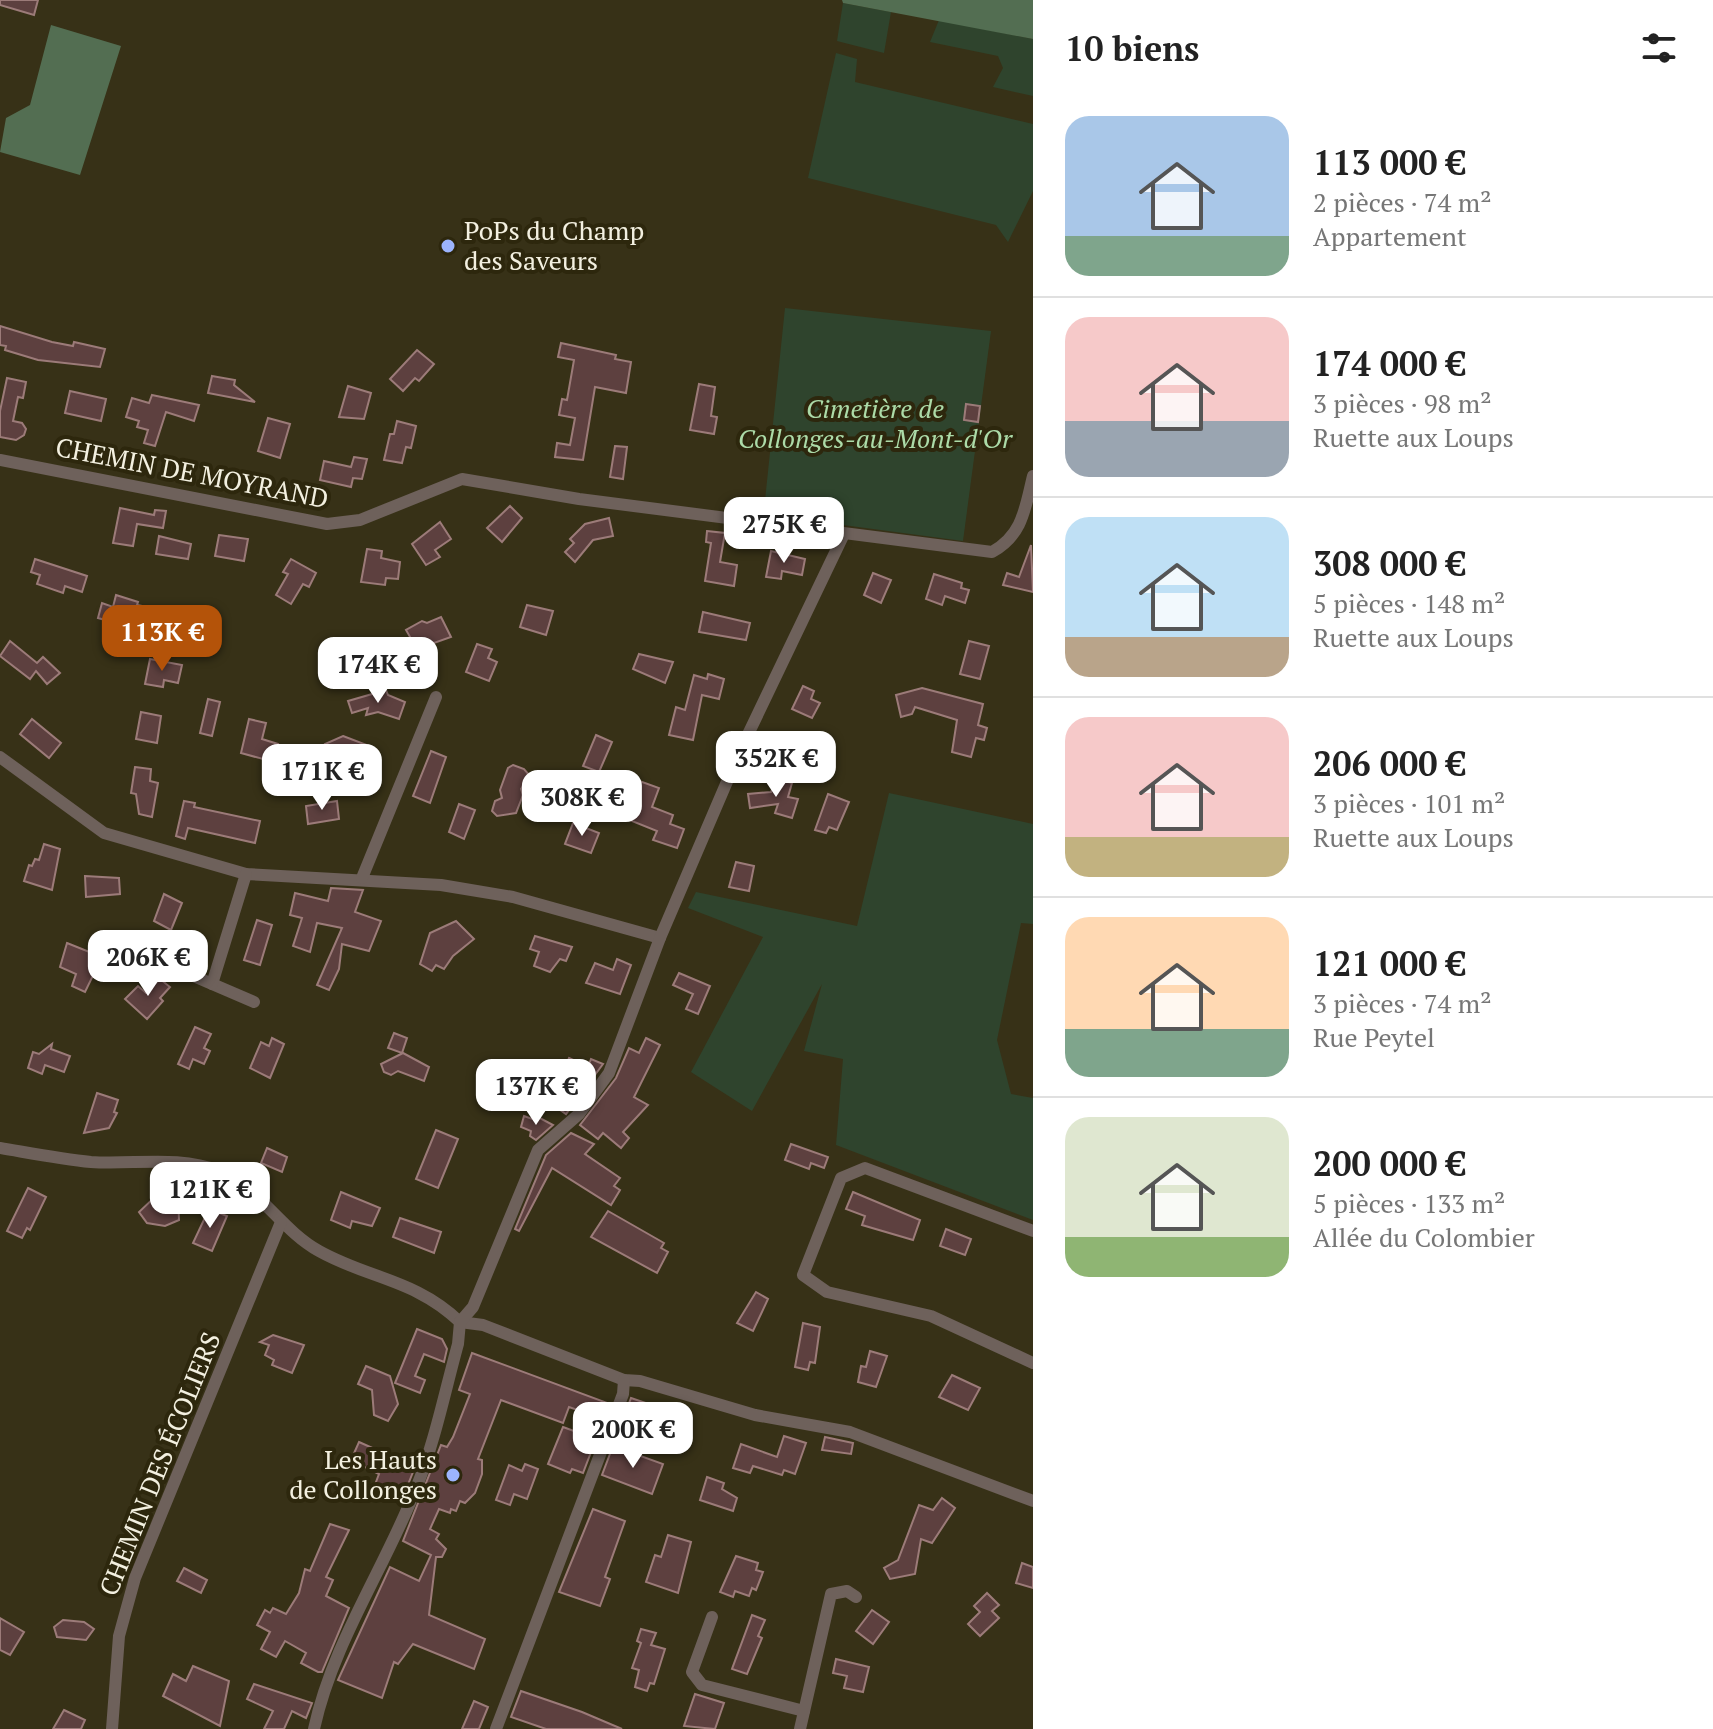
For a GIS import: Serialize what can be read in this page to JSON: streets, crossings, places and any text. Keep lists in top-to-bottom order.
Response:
{
  "streets": {
    "street": ["CHEMIN DE MOYRAND", "CHEMIN DES ÉCOLIERS"]
  },
  "parks": ["Cimetière de Collonges-au-Mont-d'Or"],
  "places": ["PoPs du Champ des Saveurs", "Les Hauts de Collonges"],
  "page": {
    "heading": "10 biens",
    "list": [
      {
        "name": "113 000 €",
        "note": "2 pièces · 74 m² · Appartement"
      },
      {
        "name": "174 000 €",
        "note": "3 pièces · 98 m² · Ruette aux Loups"
      },
      {
        "name": "308 000 €",
        "note": "5 pièces · 148 m² · Ruette aux Loups"
      },
      {
        "name": "206 000 €",
        "note": "3 pièces · 101 m² · Ruette aux Loups"
      },
      {
        "name": "121 000 €",
        "note": "3 pièces · 74 m² · Rue Peytel"
      },
      {
        "name": "200 000 €",
        "note": "5 pièces · 133 m² · Allée du Colombier"
      }
    ],
    "price": [
      "275K €",
      "113K €",
      "174K €",
      "352K €",
      "171K €",
      "308K €",
      "206K €",
      "137K €",
      "121K €",
      "200K €"
    ]
  }
}
